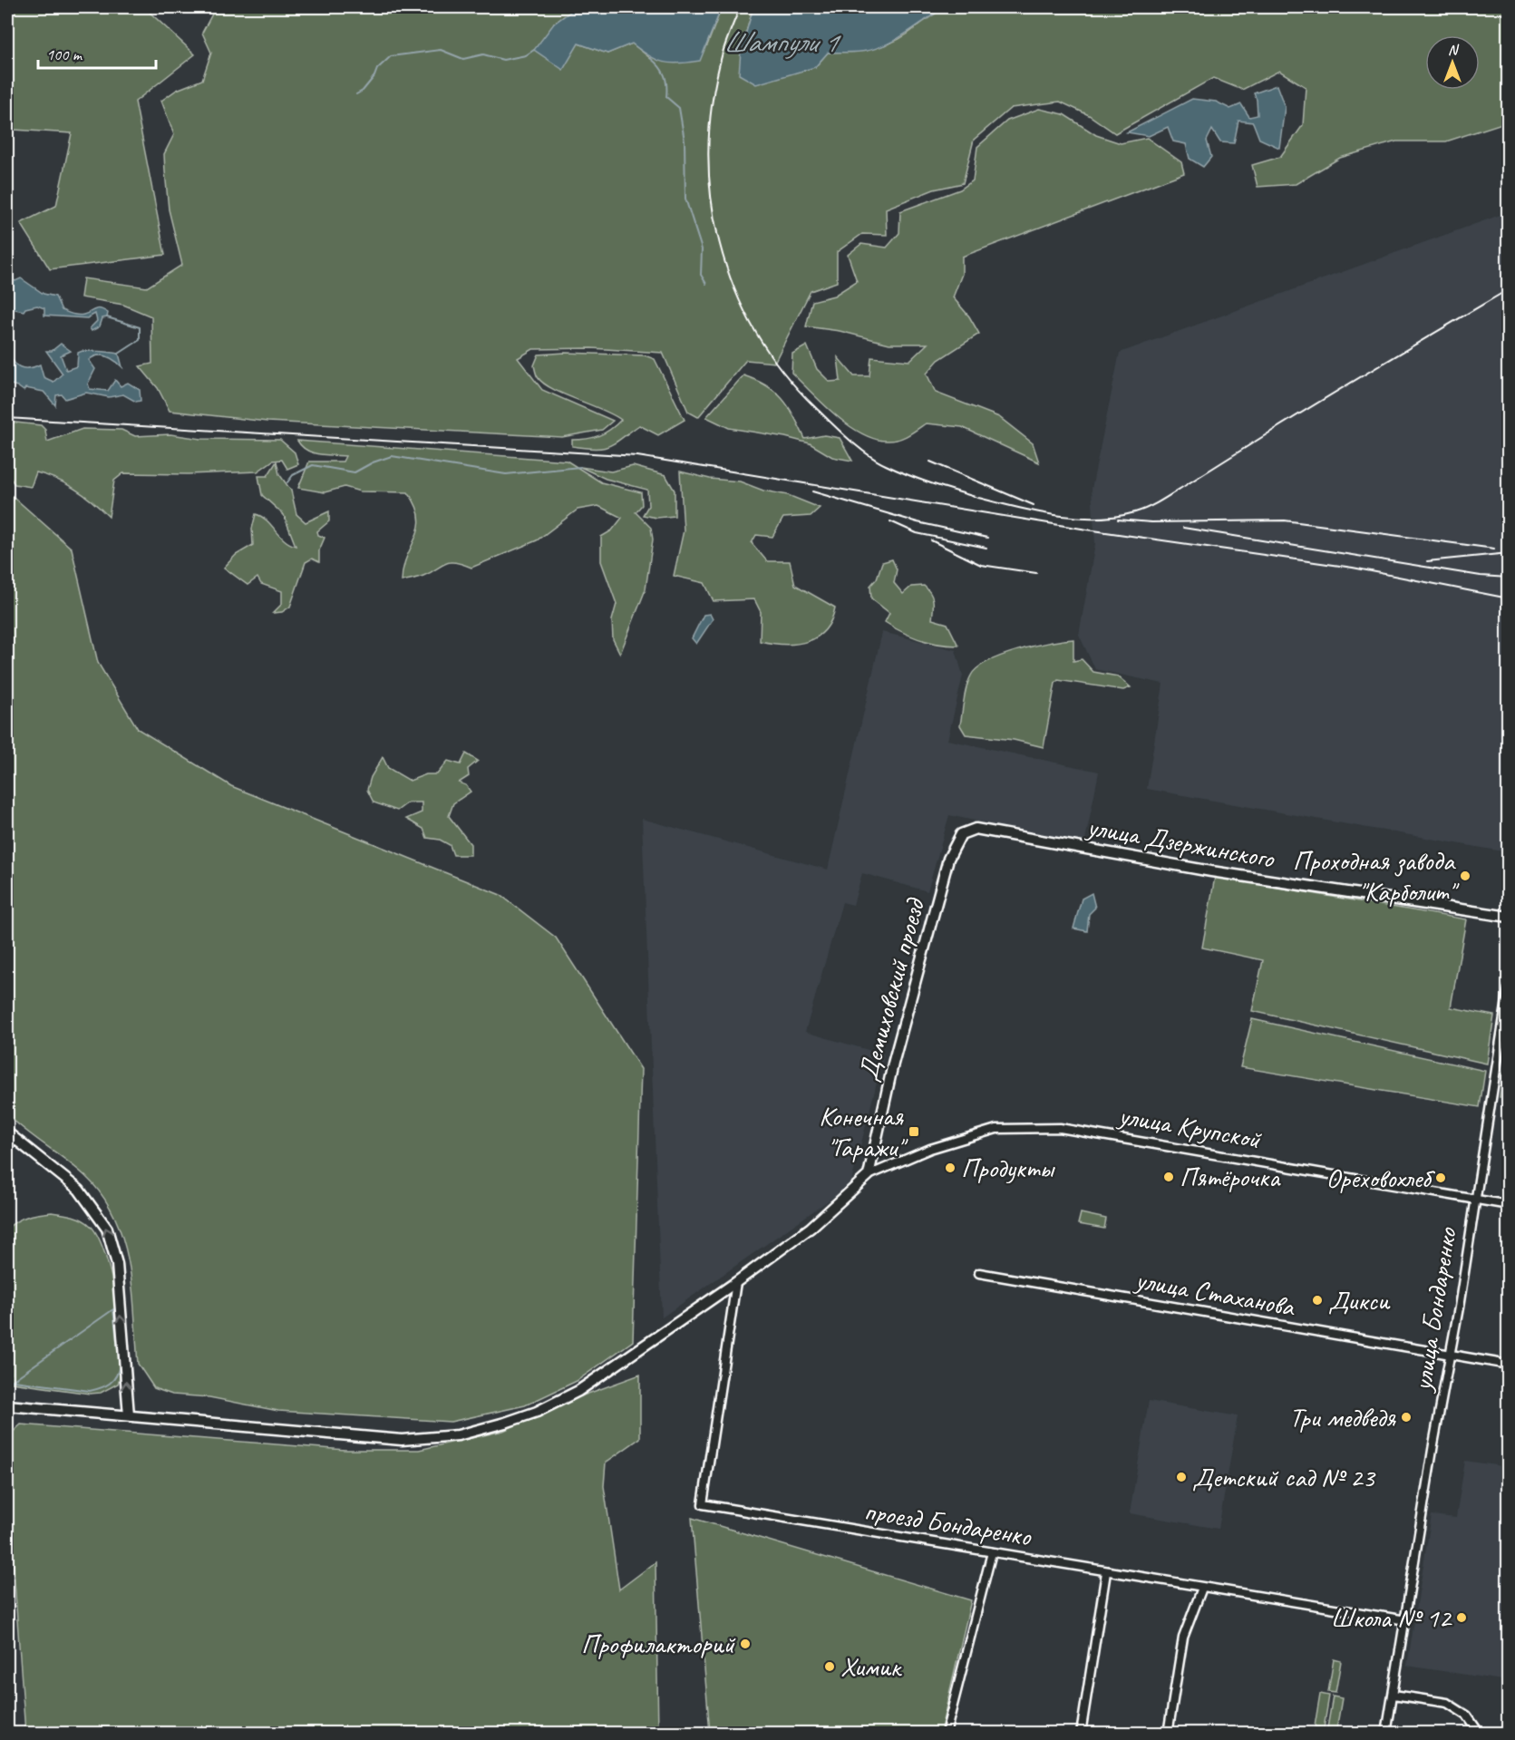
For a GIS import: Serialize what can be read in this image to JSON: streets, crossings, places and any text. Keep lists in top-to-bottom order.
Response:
{
  "streets": {
    "main road": ["улица Дзержинского", "Демиховский проезд"],
    "street": [
      "улица Крупской",
      "улица Стаханова",
      "улица Бондаренко",
      "проезд Бондаренко"
    ]
  },
  "crossings": [
    ["улица Дзержинского", "Демиховский проезд"],
    ["Демиховский проезд", "улица Крупской"],
    ["улица Крупской", "улица Бондаренко"],
    ["улица Стаханова", "улица Бондаренко"],
    ["улица Бондаренко", "проезд Бондаренко"]
  ],
  "water": ["Шампули 1"],
  "places": {
    "other": [
      "Проходная завода \"Карболит\"",
      "Продукты",
      "Пятёрочка",
      "Ореховохлеб",
      "Дикси",
      "Три медведя",
      "Детский сад № 23",
      "Школа № 12",
      "Профилакторий",
      "Химик"
    ],
    "transit": ["Конечная \"Гаражи\""]
  },
  "scale_bar": "100 m",
  "north": "top"
}
